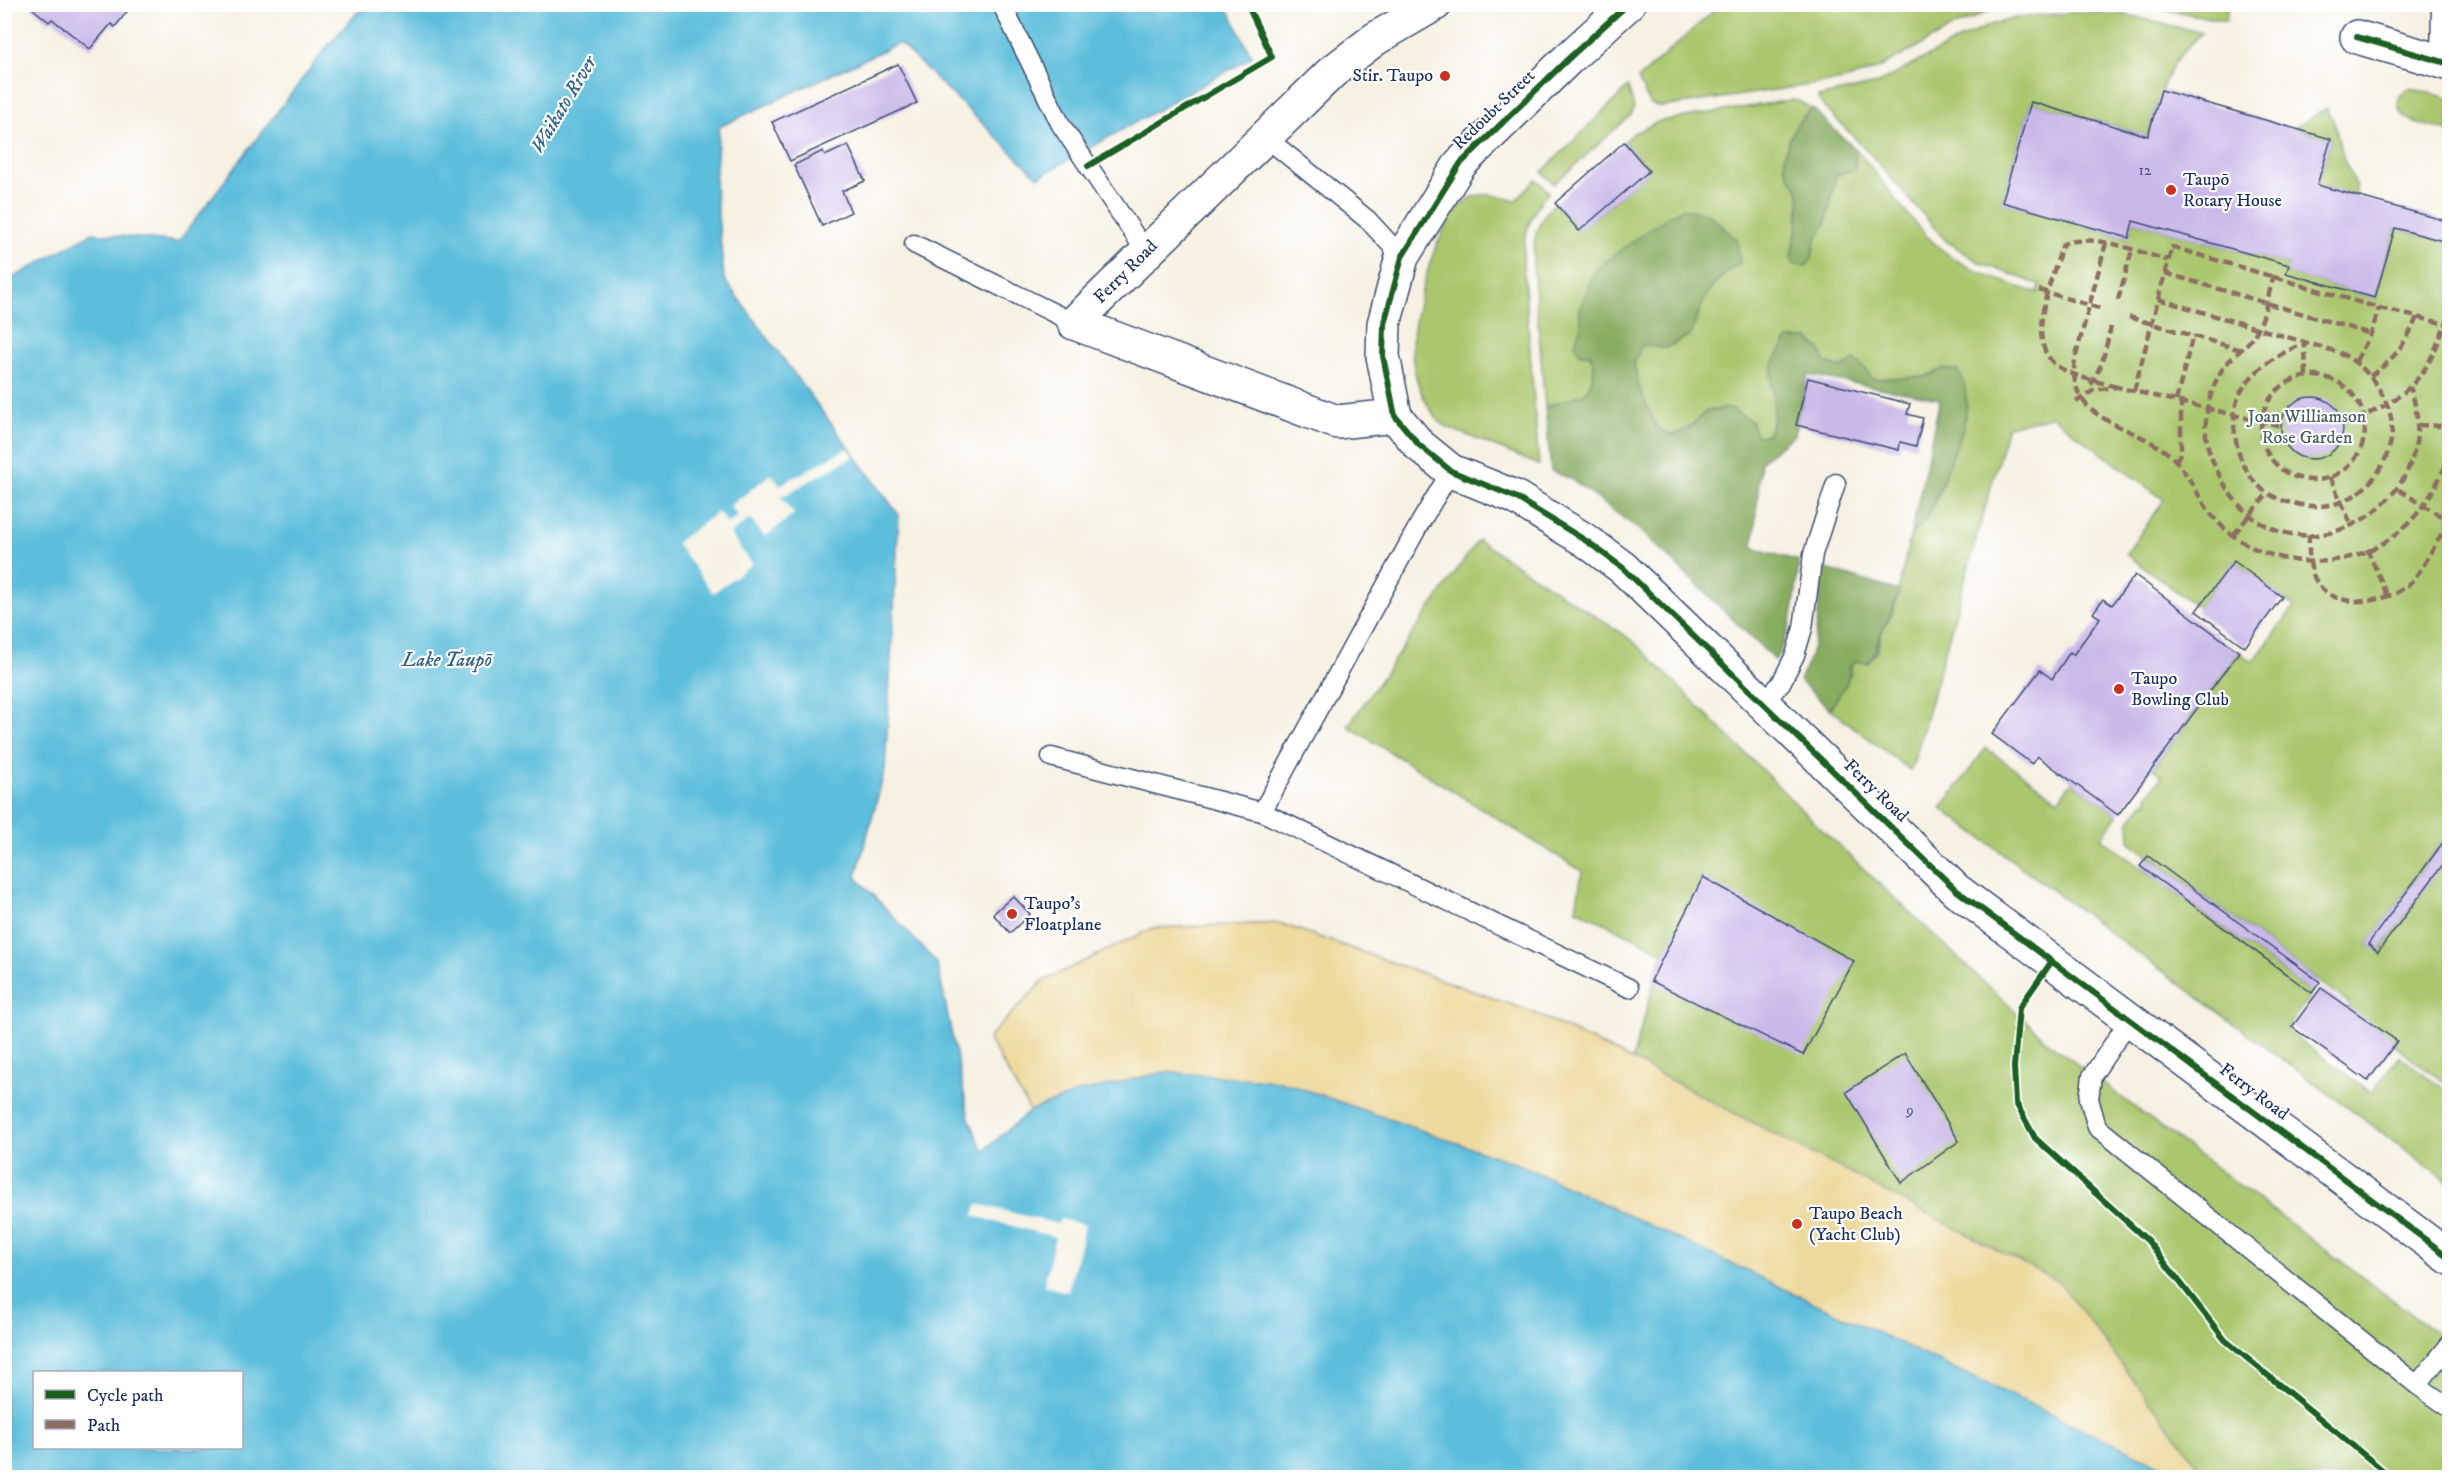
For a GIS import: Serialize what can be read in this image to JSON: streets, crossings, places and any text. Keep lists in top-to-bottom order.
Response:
{
  "streets": {
    "street": ["Redoubt Street", "Ferry Road"]
  },
  "crossings": [
    ["Redoubt Street", "Ferry Road"]
  ],
  "water": ["Waikato River", "Lake Taupō"],
  "parks": ["Joan Williamson Rose Garden"],
  "places": [
    "Stir. Taupo",
    "Taupō Rotary House",
    "Taupo Bowling Club",
    "Taupo's Floatplane",
    "Taupo Beach (Yacht Club)"
  ],
  "house_numbers": ["12", "9"],
  "legend": ["Cycle path", "Path"]
}
